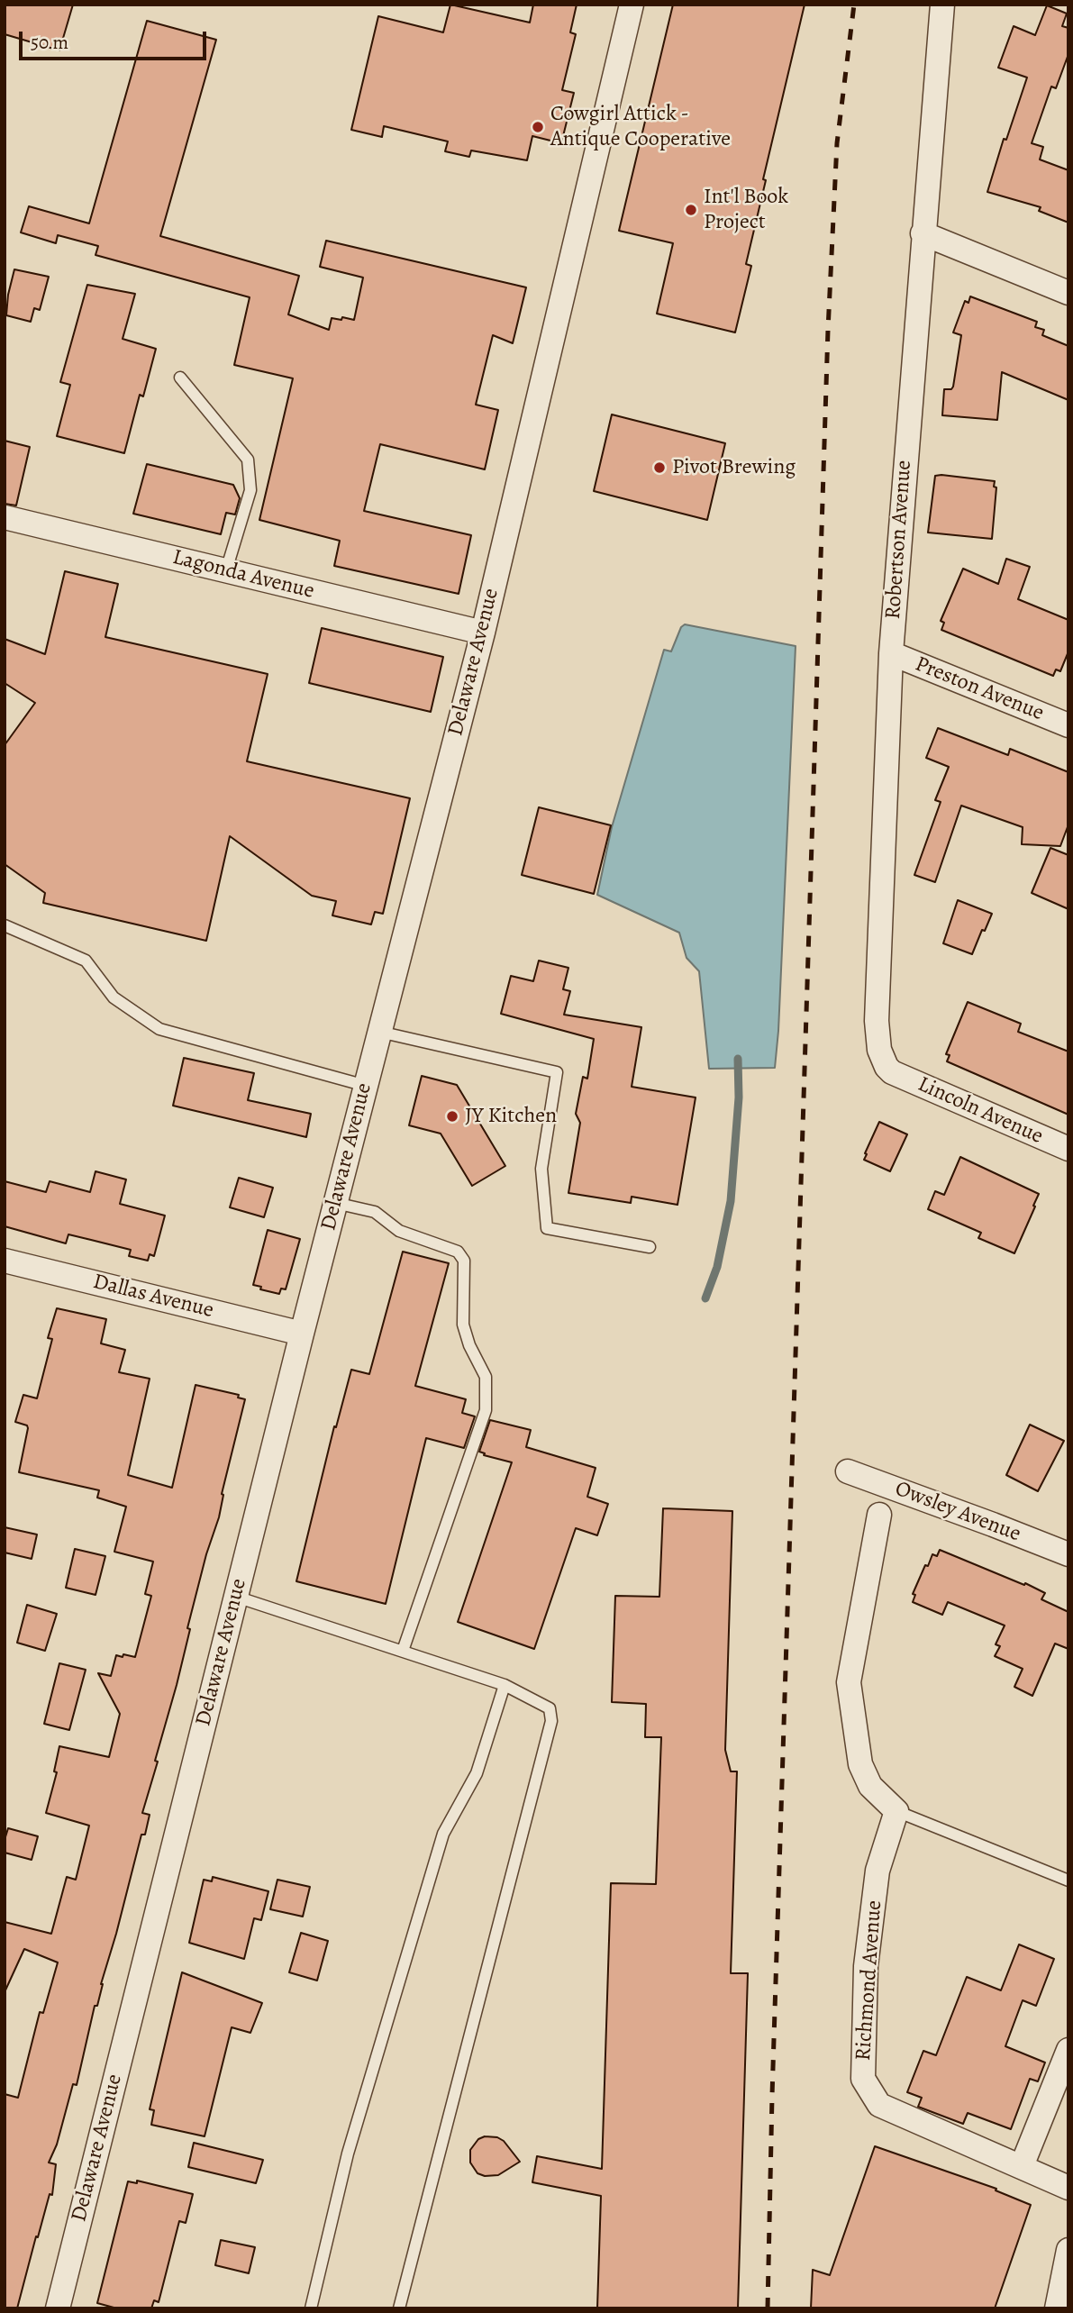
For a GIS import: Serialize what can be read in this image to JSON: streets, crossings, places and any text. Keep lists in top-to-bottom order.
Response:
{
  "streets": {
    "street": [
      "Robertson Avenue",
      "Lagonda Avenue",
      "Delaware Avenue",
      "Preston Avenue",
      "Lincoln Avenue",
      "Dallas Avenue",
      "Owsley Avenue",
      "Richmond Avenue"
    ]
  },
  "crossings": [
    ["Robertson Avenue", "Preston Avenue"],
    ["Robertson Avenue", "Lincoln Avenue"],
    ["Lagonda Avenue", "Delaware Avenue"],
    ["Delaware Avenue", "Dallas Avenue"]
  ],
  "places": [
    "Cowgirl Attick - Antique Cooperative",
    "Int'l Book Project",
    "Pivot Brewing",
    "JY Kitchen"
  ],
  "scale_bar": "50 m"
}
